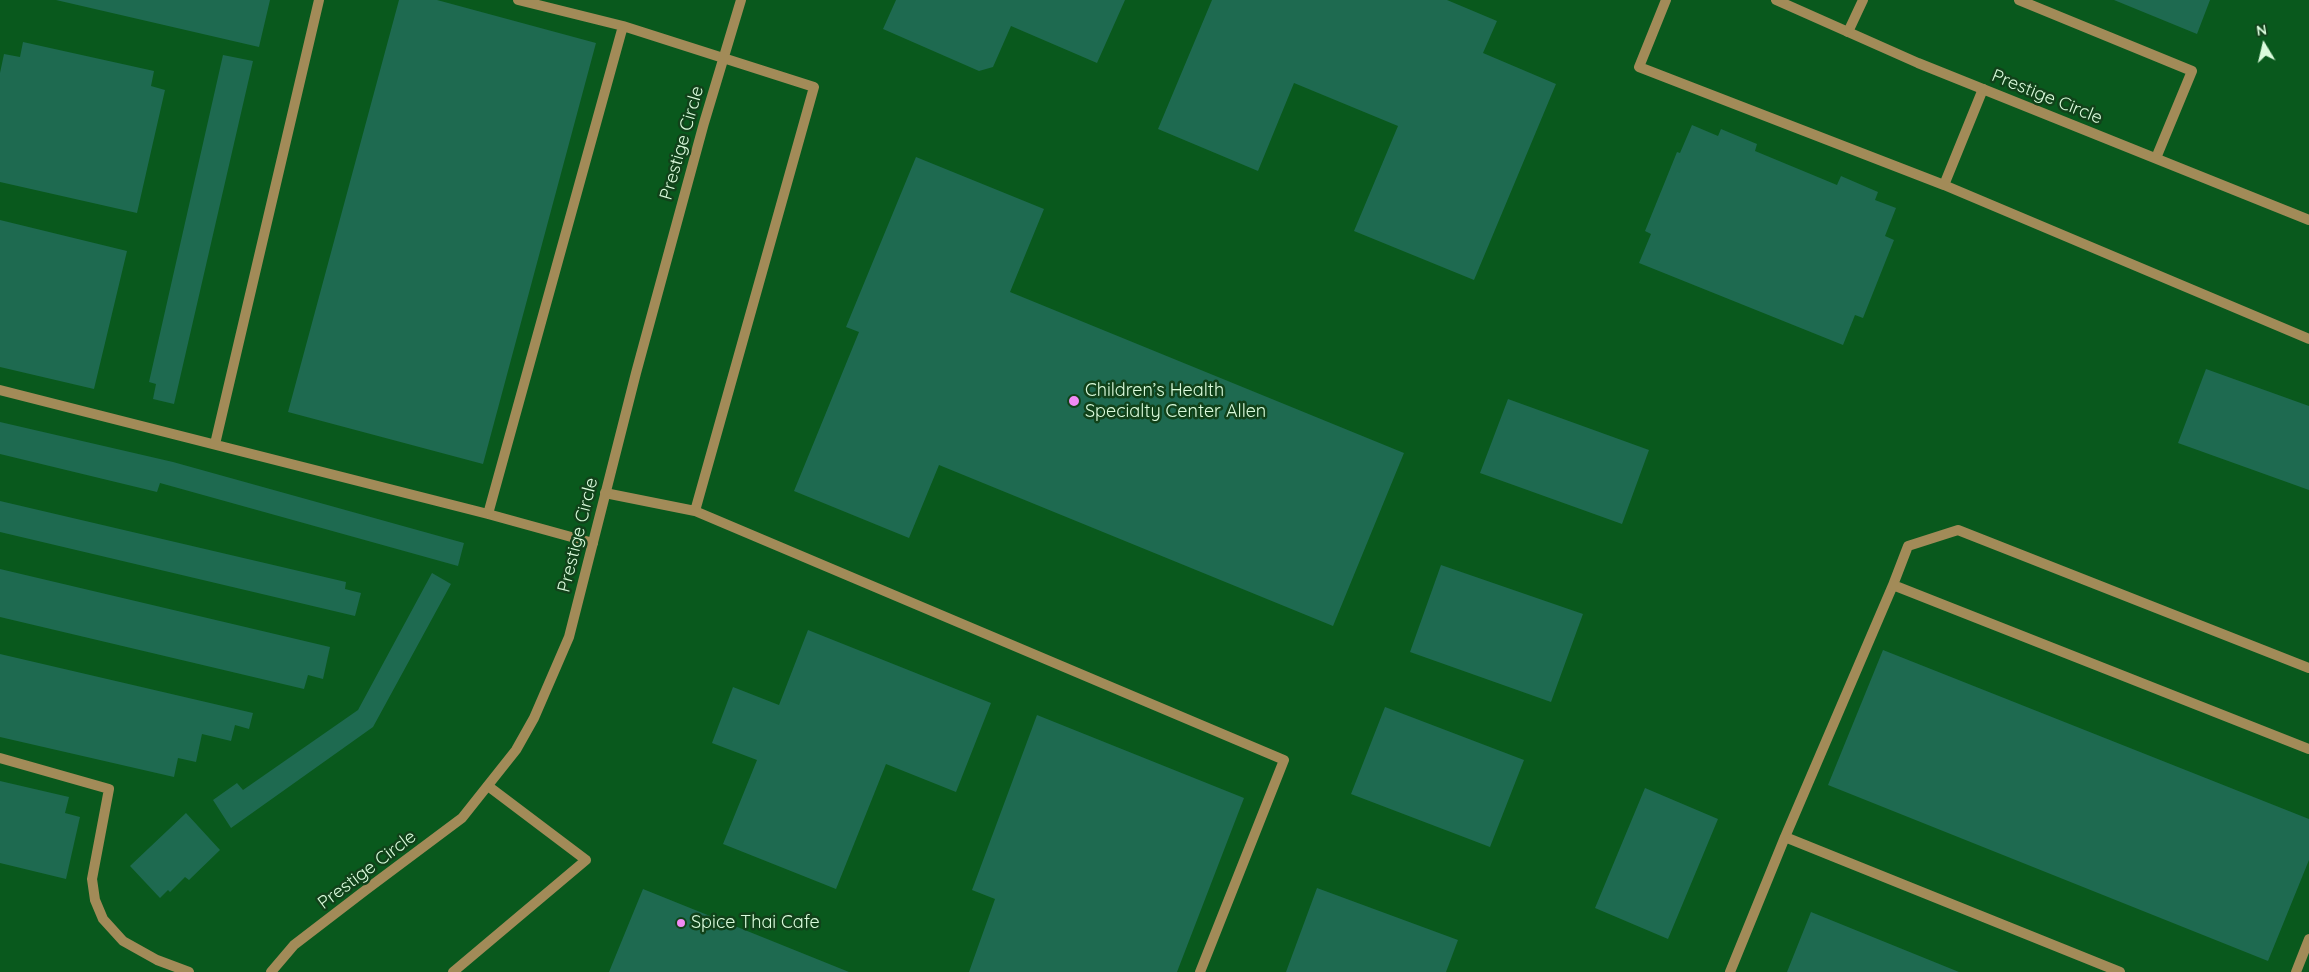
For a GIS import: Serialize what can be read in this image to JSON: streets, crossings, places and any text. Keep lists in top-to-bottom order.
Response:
{
  "streets": {
    "street": ["Prestige Circle"]
  },
  "places": ["Children’s Health Specialty Center Allen", "Spice Thai Cafe"],
  "north": "top"
}
